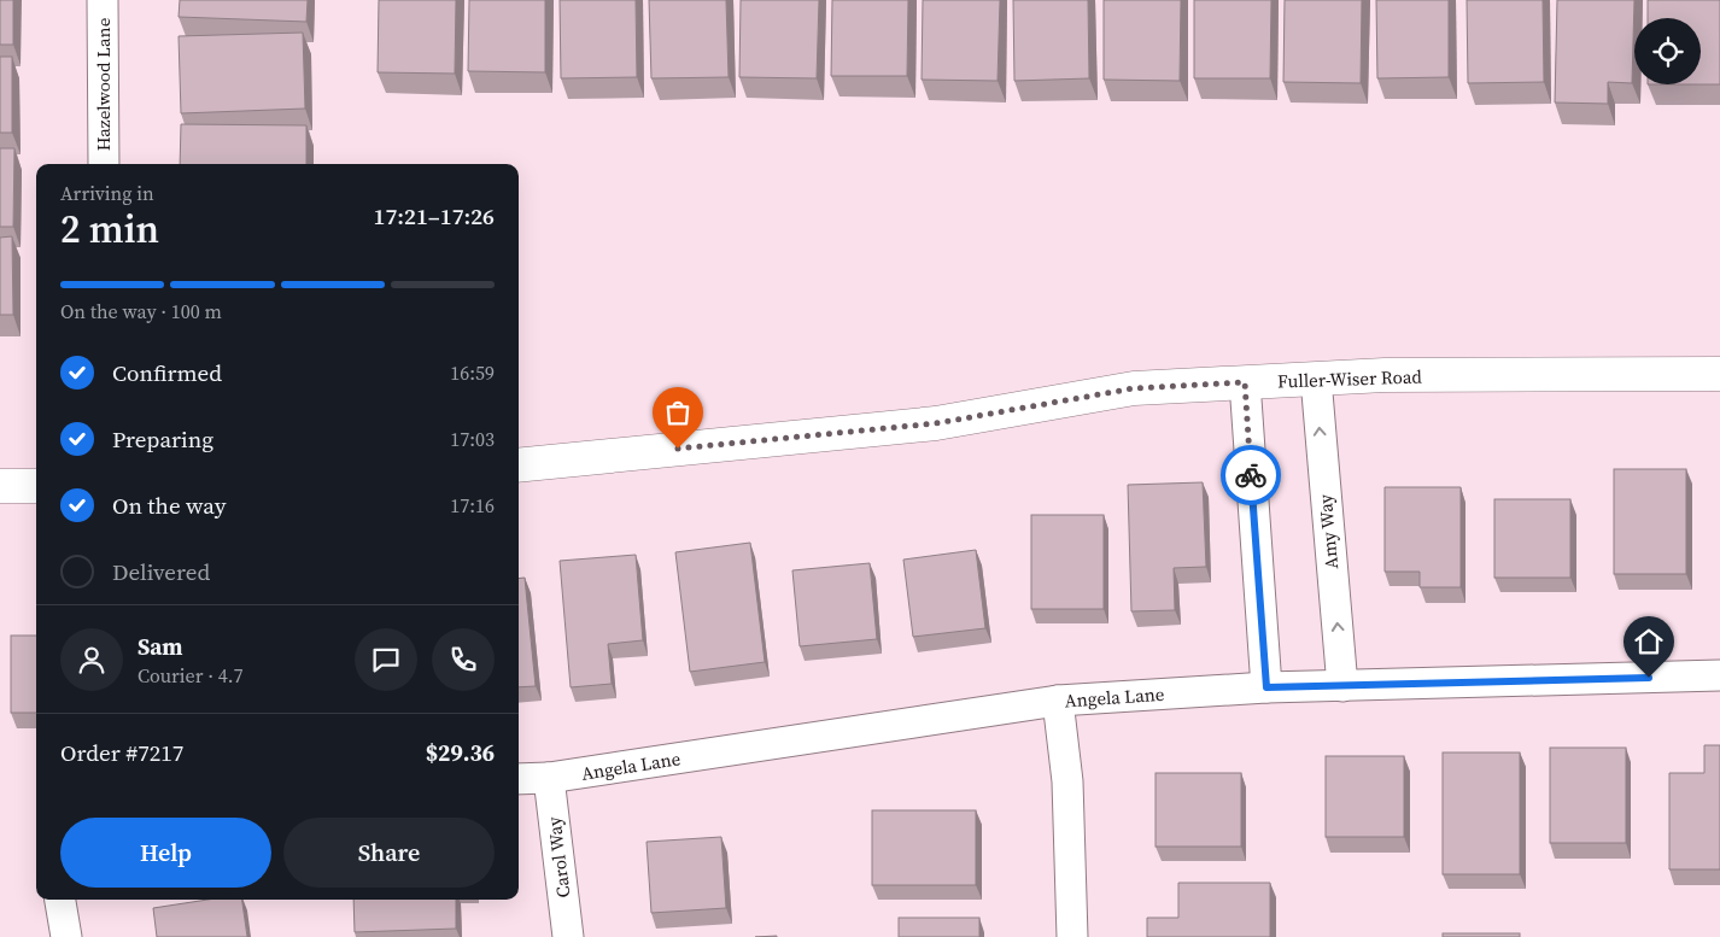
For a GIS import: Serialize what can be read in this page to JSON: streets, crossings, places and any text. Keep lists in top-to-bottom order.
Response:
{
  "streets": {
    "street": [
      "Hazelwood Lane",
      "Fuller-Wiser Road",
      "Amy Way",
      "Angela Lane",
      "Carol Way"
    ]
  },
  "crossings": [
    ["Fuller-Wiser Road", "Amy Way"],
    ["Amy Way", "Angela Lane"],
    ["Angela Lane", "Carol Way"]
  ],
  "page": {
    "heading": ["2 min", "Arriving in", "17:21–17:26"],
    "panel": [
      "Sam",
      "Courier · 4.7",
      "Order #7217",
      "$29.36"
    ],
    "bar": "On the way · 100 m",
    "list": [
      ["Confirmed", "16:59"],
      ["Preparing", "17:03"],
      ["On the way", "17:16"],
      "Delivered"
    ],
    "buttons": ["Help", "Share"]
  }
}
